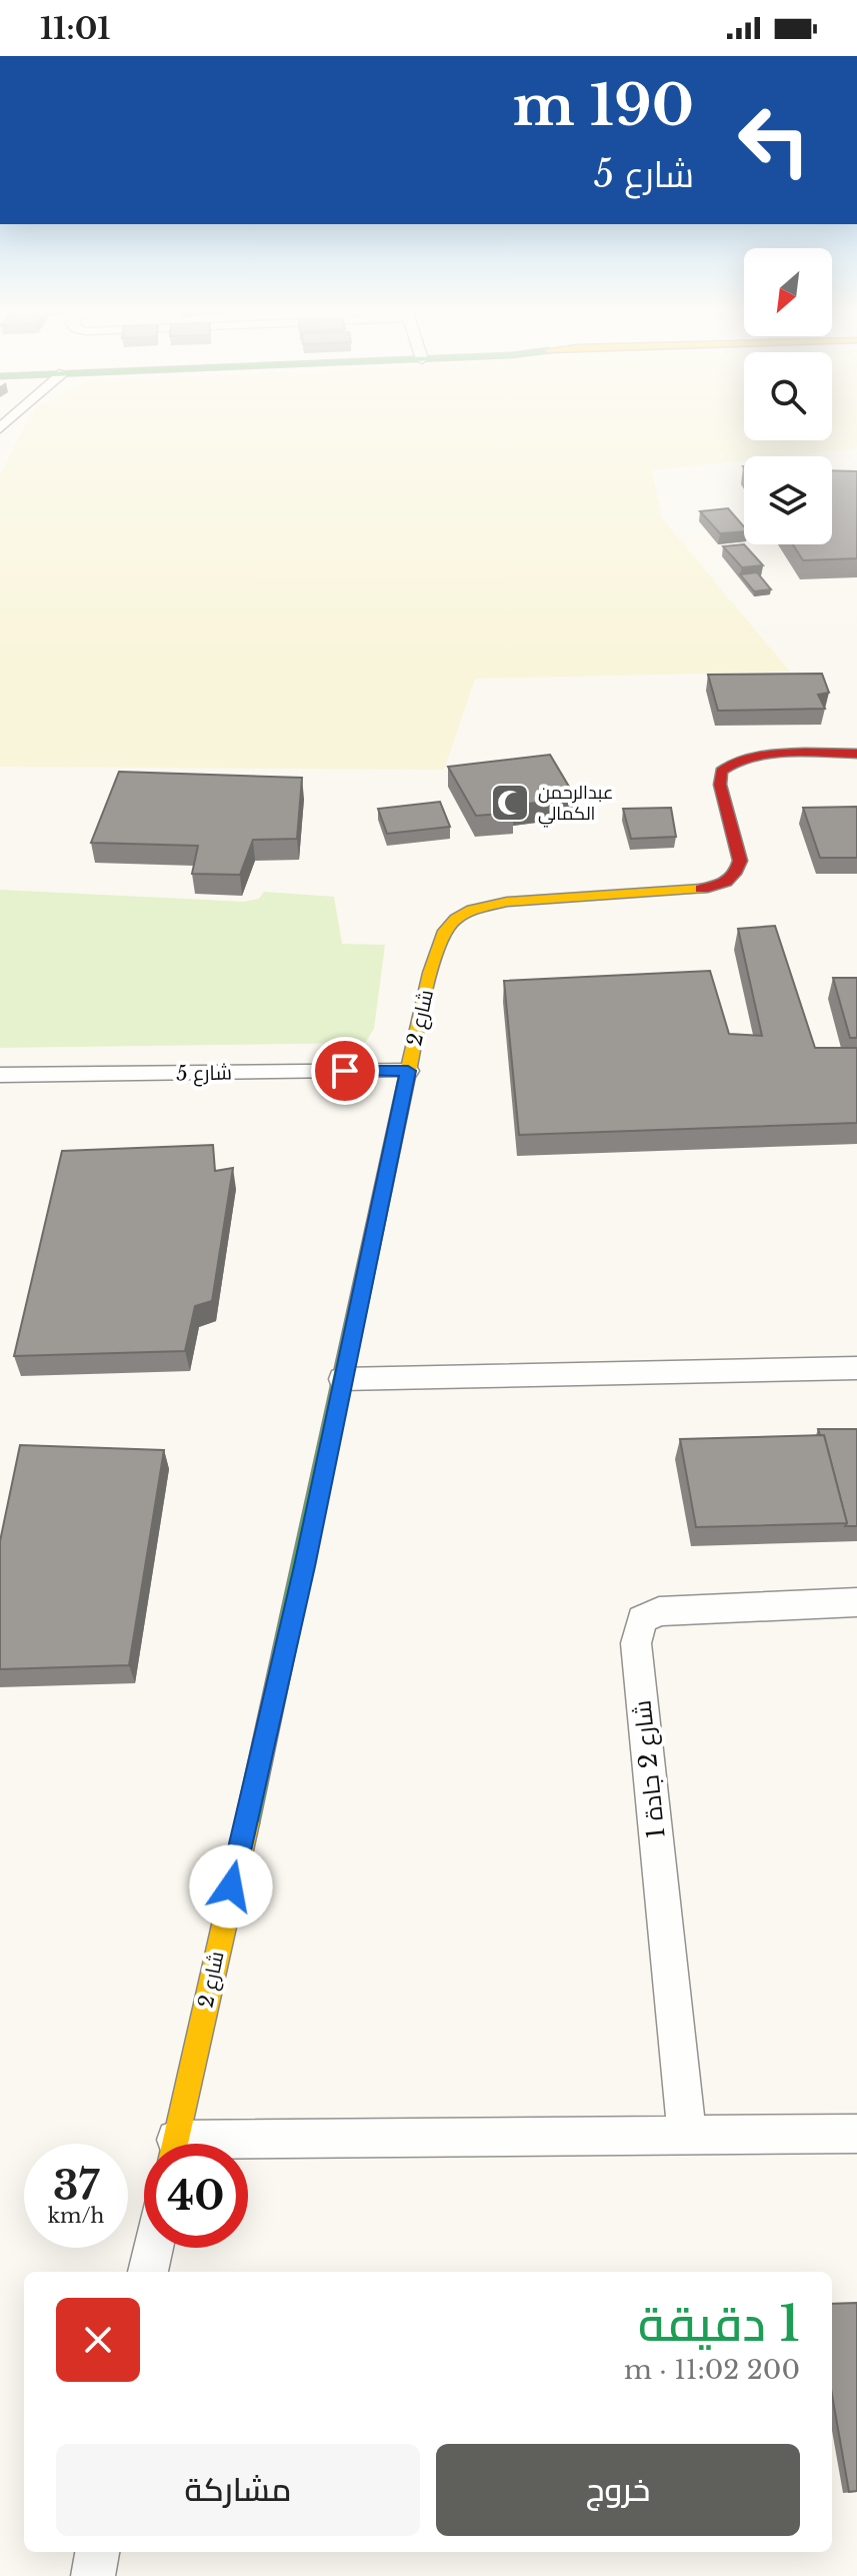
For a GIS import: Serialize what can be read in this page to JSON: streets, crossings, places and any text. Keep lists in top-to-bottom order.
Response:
{
  "streets": {
    "street": ["شارع 2", "شارع 5", "شارع 2 جادة 1"]
  },
  "crossings": [
    ["شارع 2", "شارع 5"]
  ],
  "places": {
    "mosque": ["عبدالرحمن الكمالي"]
  },
  "north": "bottom left",
  "page": {
    "status": "11:01",
    "turn": ["190 m", "شارع 5"],
    "speed": "37 km/h",
    "limit": "40",
    "heading": ["1 دقيقة", "200 m · 11:02"],
    "buttons": ["خروج", "مشاركة"]
  }
}
